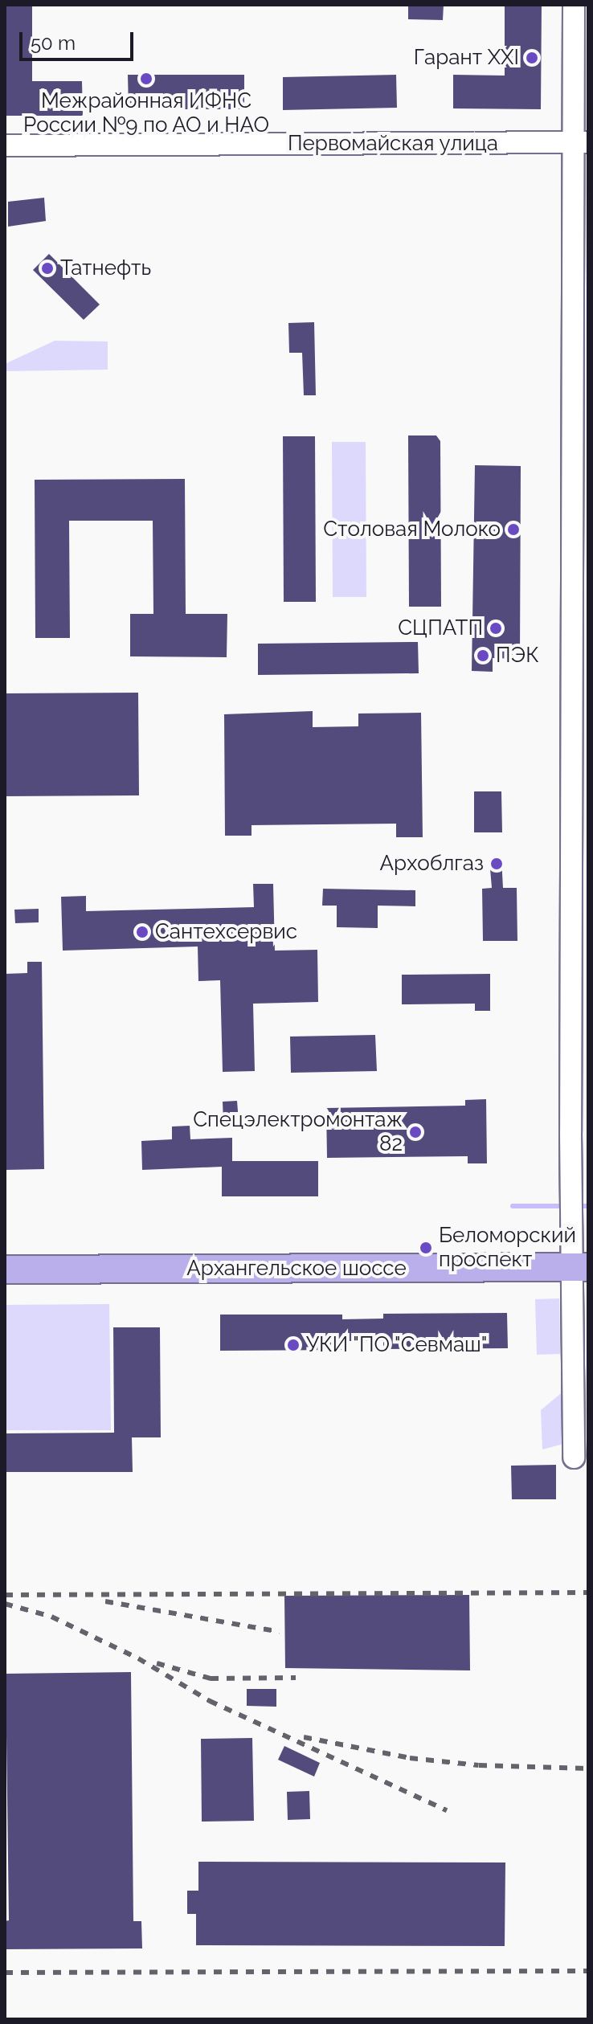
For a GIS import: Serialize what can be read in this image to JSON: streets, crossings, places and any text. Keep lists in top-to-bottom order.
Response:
{
  "streets": {
    "main road": ["Архангельское шоссе"],
    "street": ["Первомайская улица"]
  },
  "places": [
    "Гарант XXI",
    "Межрайонная ИФНС России №9 по АО и НАО",
    "Татнефть",
    "Столовая Молоко",
    "СЦПАТП",
    "ПЭК",
    "Архоблгаз",
    "Сантехсервис",
    "Спецэлектромонтаж 82",
    "Беломорский проспект",
    "УКИ \"ПО \"Севмаш\""
  ],
  "scale_bar": "50 m"
}
